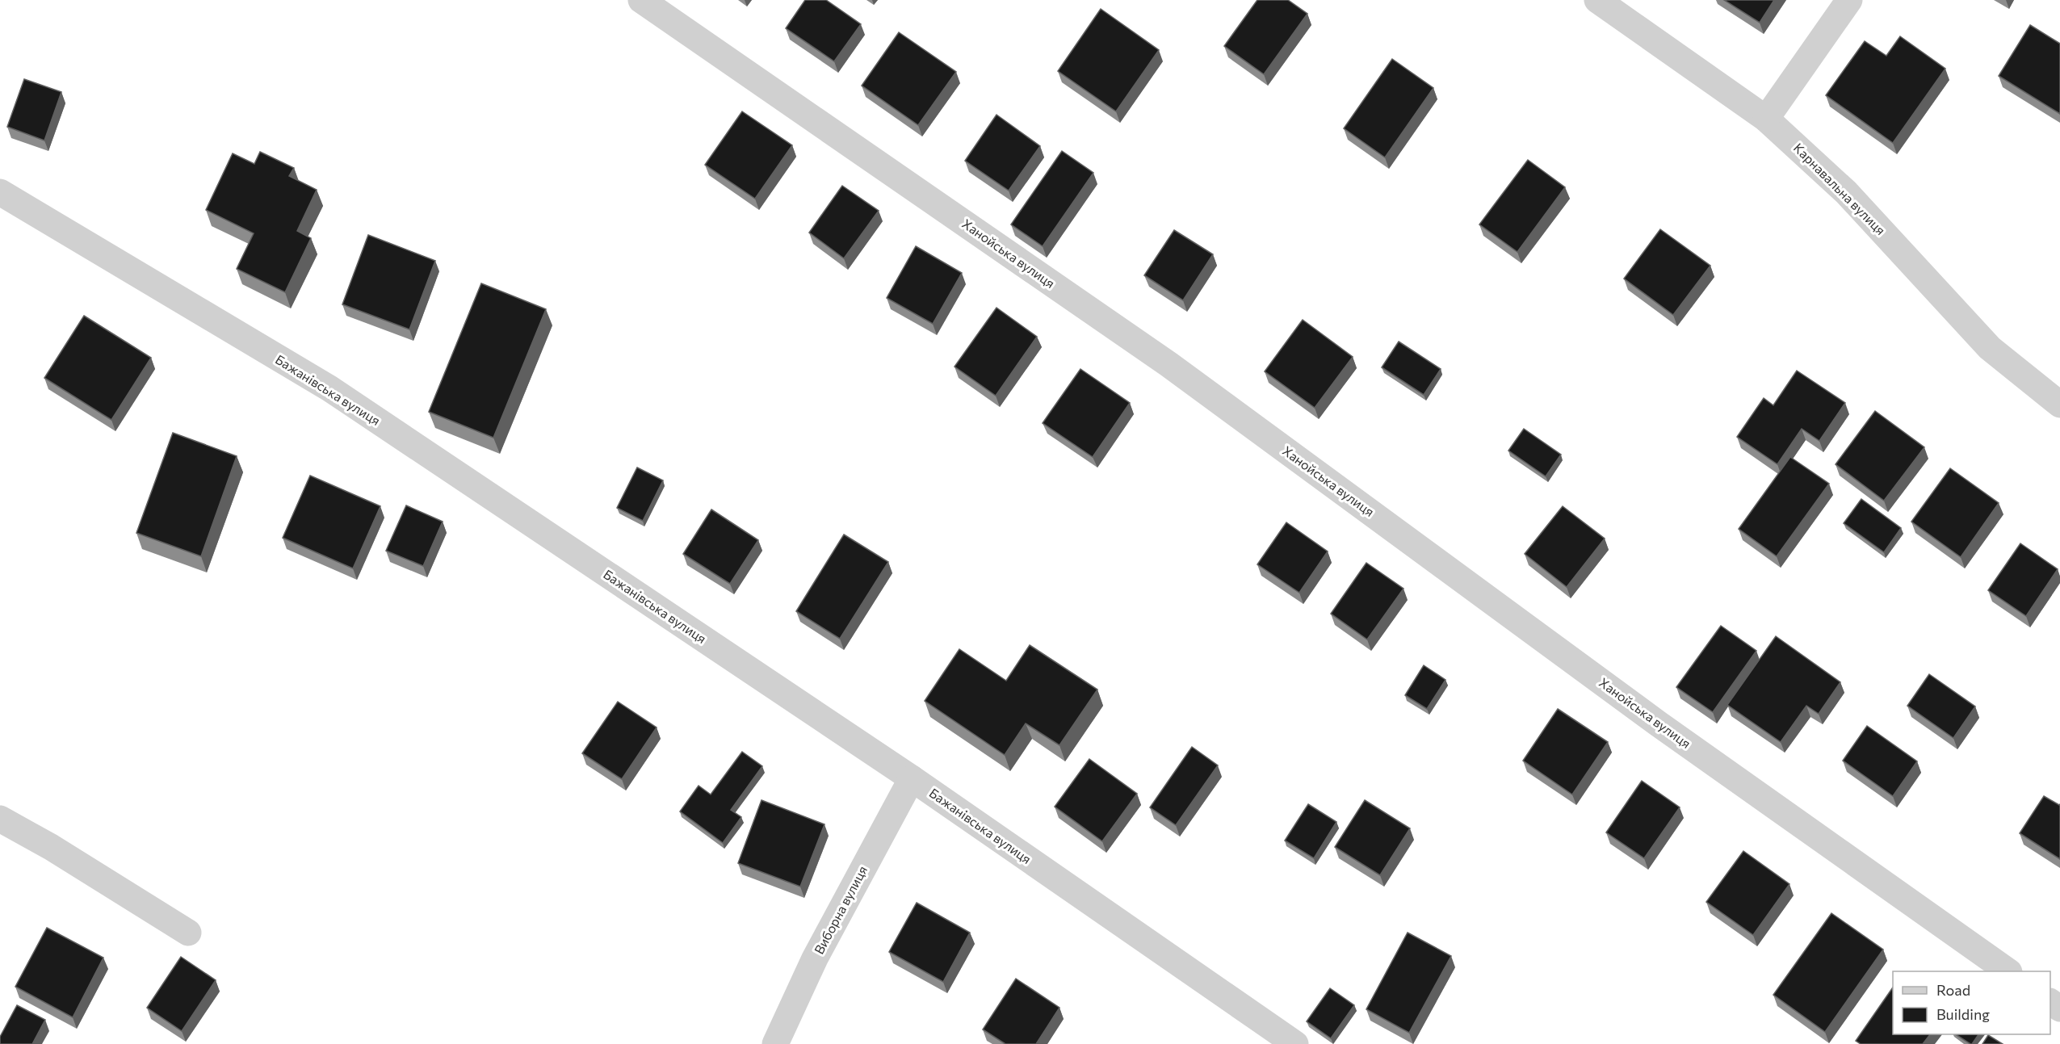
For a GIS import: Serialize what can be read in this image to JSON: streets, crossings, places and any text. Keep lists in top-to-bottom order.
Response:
{
  "streets": {
    "street": [
      "Карнавальна вулиця",
      "Ханойська вулиця",
      "Бажанівська вулиця",
      "Виборна вулиця"
    ]
  },
  "crossings": [
    ["Бажанівська вулиця", "Виборна вулиця"]
  ],
  "legend": ["Road", "Building"]
}
